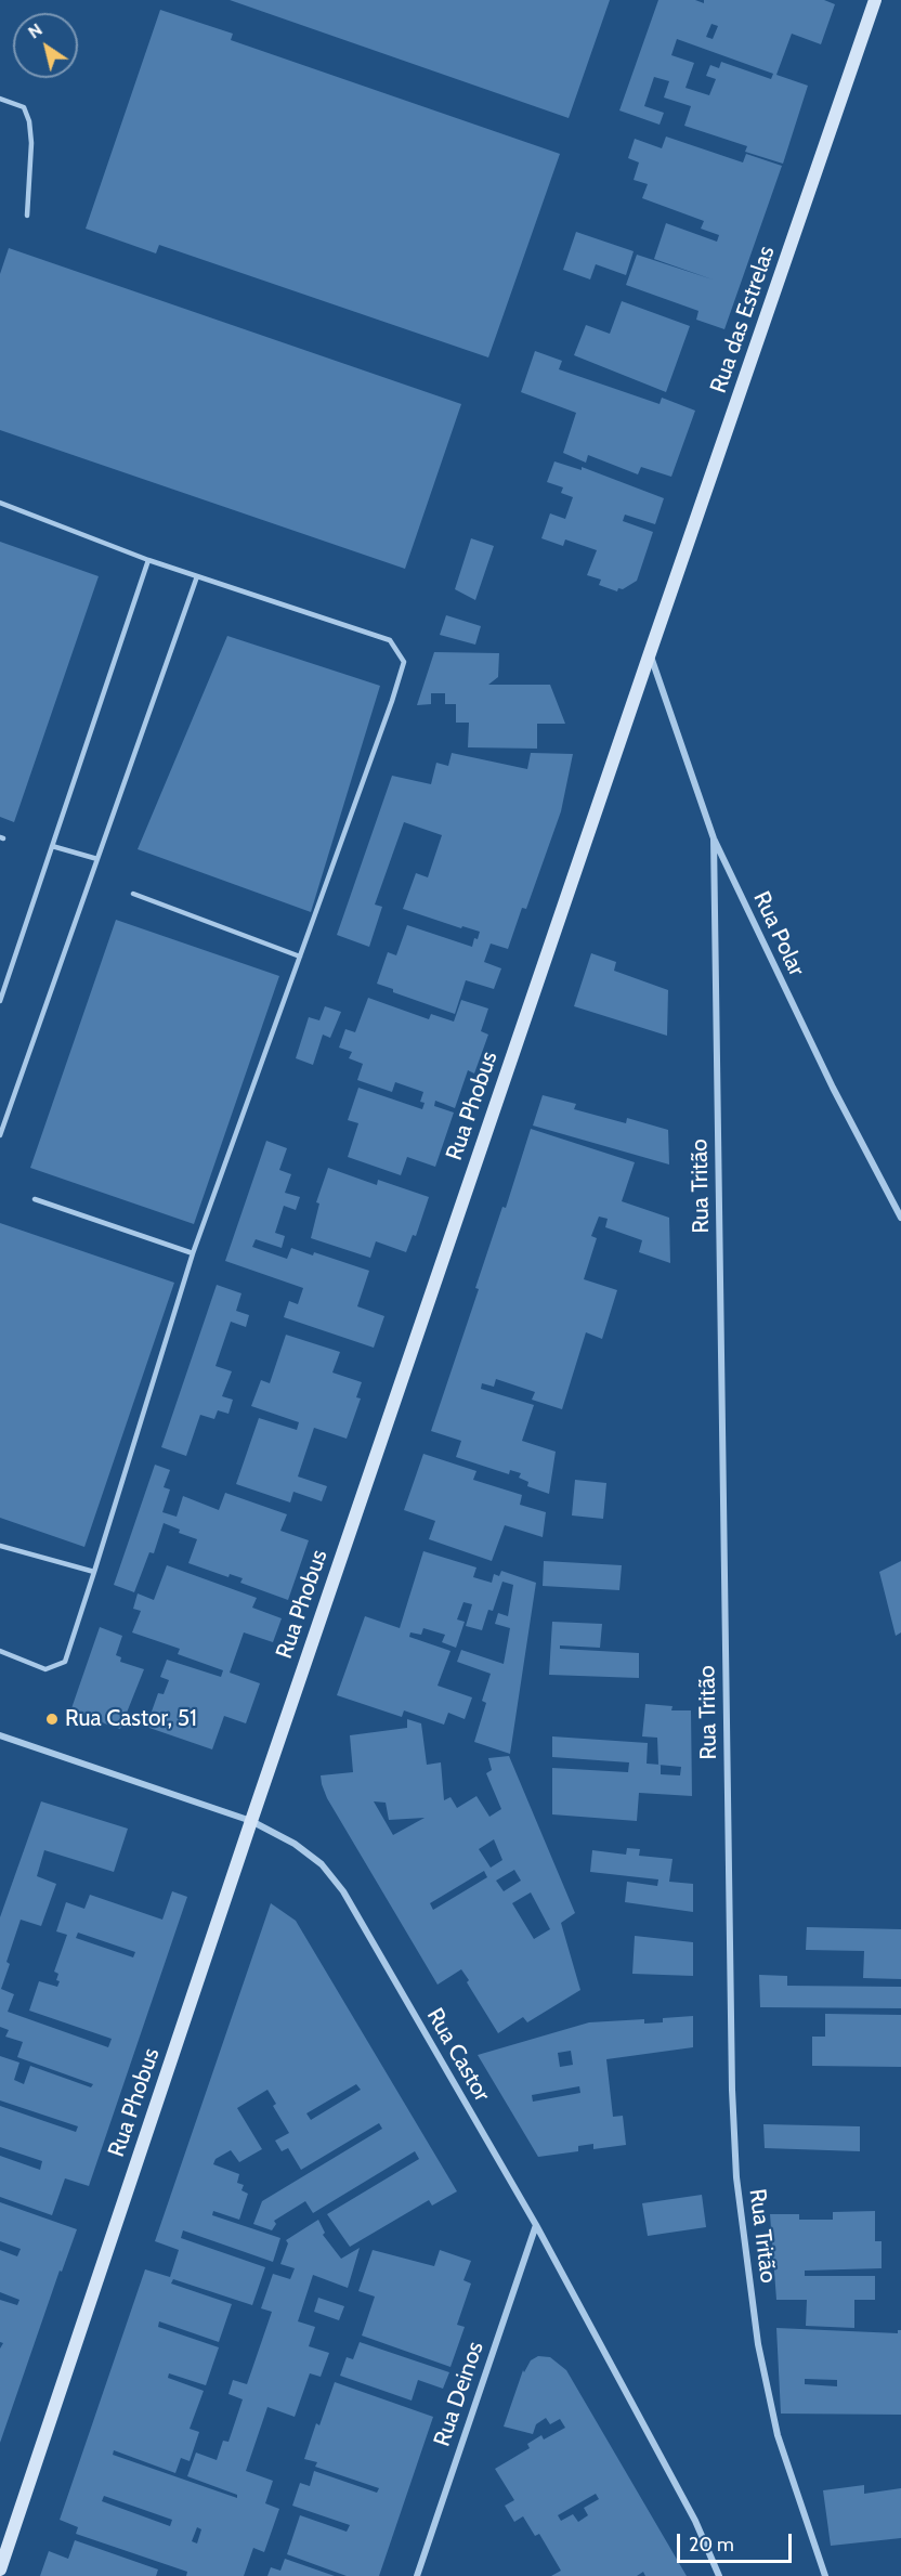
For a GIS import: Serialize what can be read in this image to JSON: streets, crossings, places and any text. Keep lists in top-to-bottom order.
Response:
{
  "streets": {
    "street": [
      "Rua das Estrelas",
      "Rua Polar",
      "Rua Phobus",
      "Rua Tritão",
      "Rua Castor",
      "Rua Deinos"
    ]
  },
  "crossings": [
    ["Rua das Estrelas", "Rua Polar"],
    ["Rua das Estrelas", "Rua Phobus"],
    ["Rua Polar", "Rua Phobus"],
    ["Rua Polar", "Rua Tritão"],
    ["Rua Phobus", "Rua Castor"],
    ["Rua Castor", "Rua Deinos"]
  ],
  "places": ["Rua Castor, 51"],
  "scale_bar": "20 m",
  "north": "top left"
}
